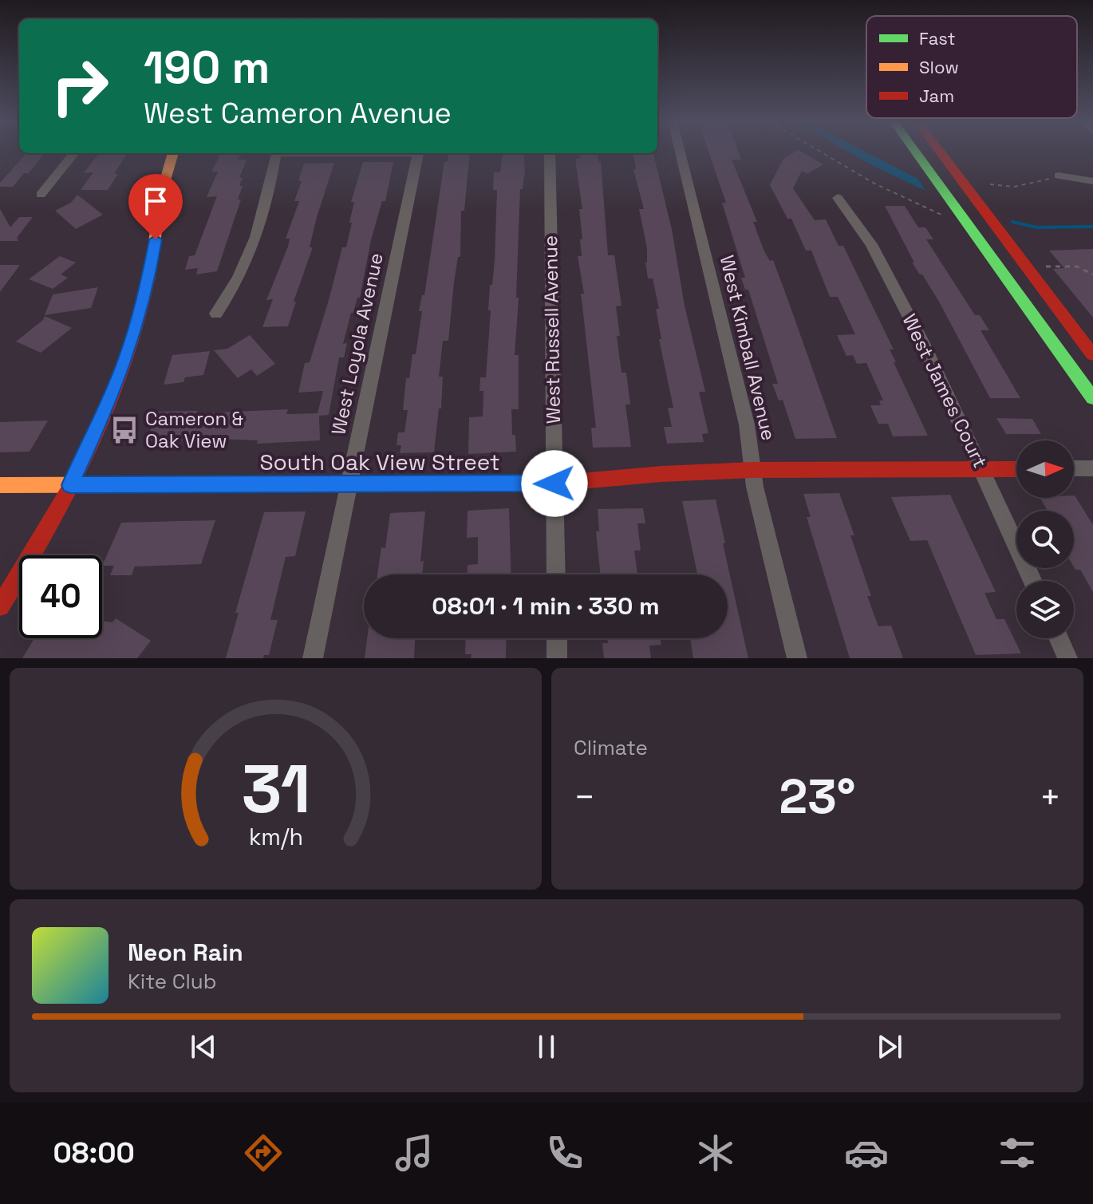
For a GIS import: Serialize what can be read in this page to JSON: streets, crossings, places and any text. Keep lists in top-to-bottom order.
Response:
{
  "streets": {
    "street": [
      "West Russell Avenue",
      "West Loyola Avenue",
      "West Kimball Avenue",
      "West James Court",
      "South Oak View Street"
    ]
  },
  "crossings": [
    ["West Russell Avenue", "South Oak View Street"],
    ["West Loyola Avenue", "South Oak View Street"],
    ["West Kimball Avenue", "South Oak View Street"],
    ["West James Court", "South Oak View Street"]
  ],
  "places": {
    "bus stop": ["Cameron & Oak View"]
  },
  "legend": ["Fast", "Slow", "Jam"],
  "north": "right",
  "page": {
    "turn": ["190 m", "West Cameron Avenue"],
    "limit": "40",
    "trip": "08:01 · 1 min · 330 m",
    "tile": "Climate",
    "heat": ["−", "23°", "+"],
    "song": ["Neon Rain", "Kite Club"],
    "tabs": "08:00",
    "gauge": ["31", "km/h"]
  }
}
